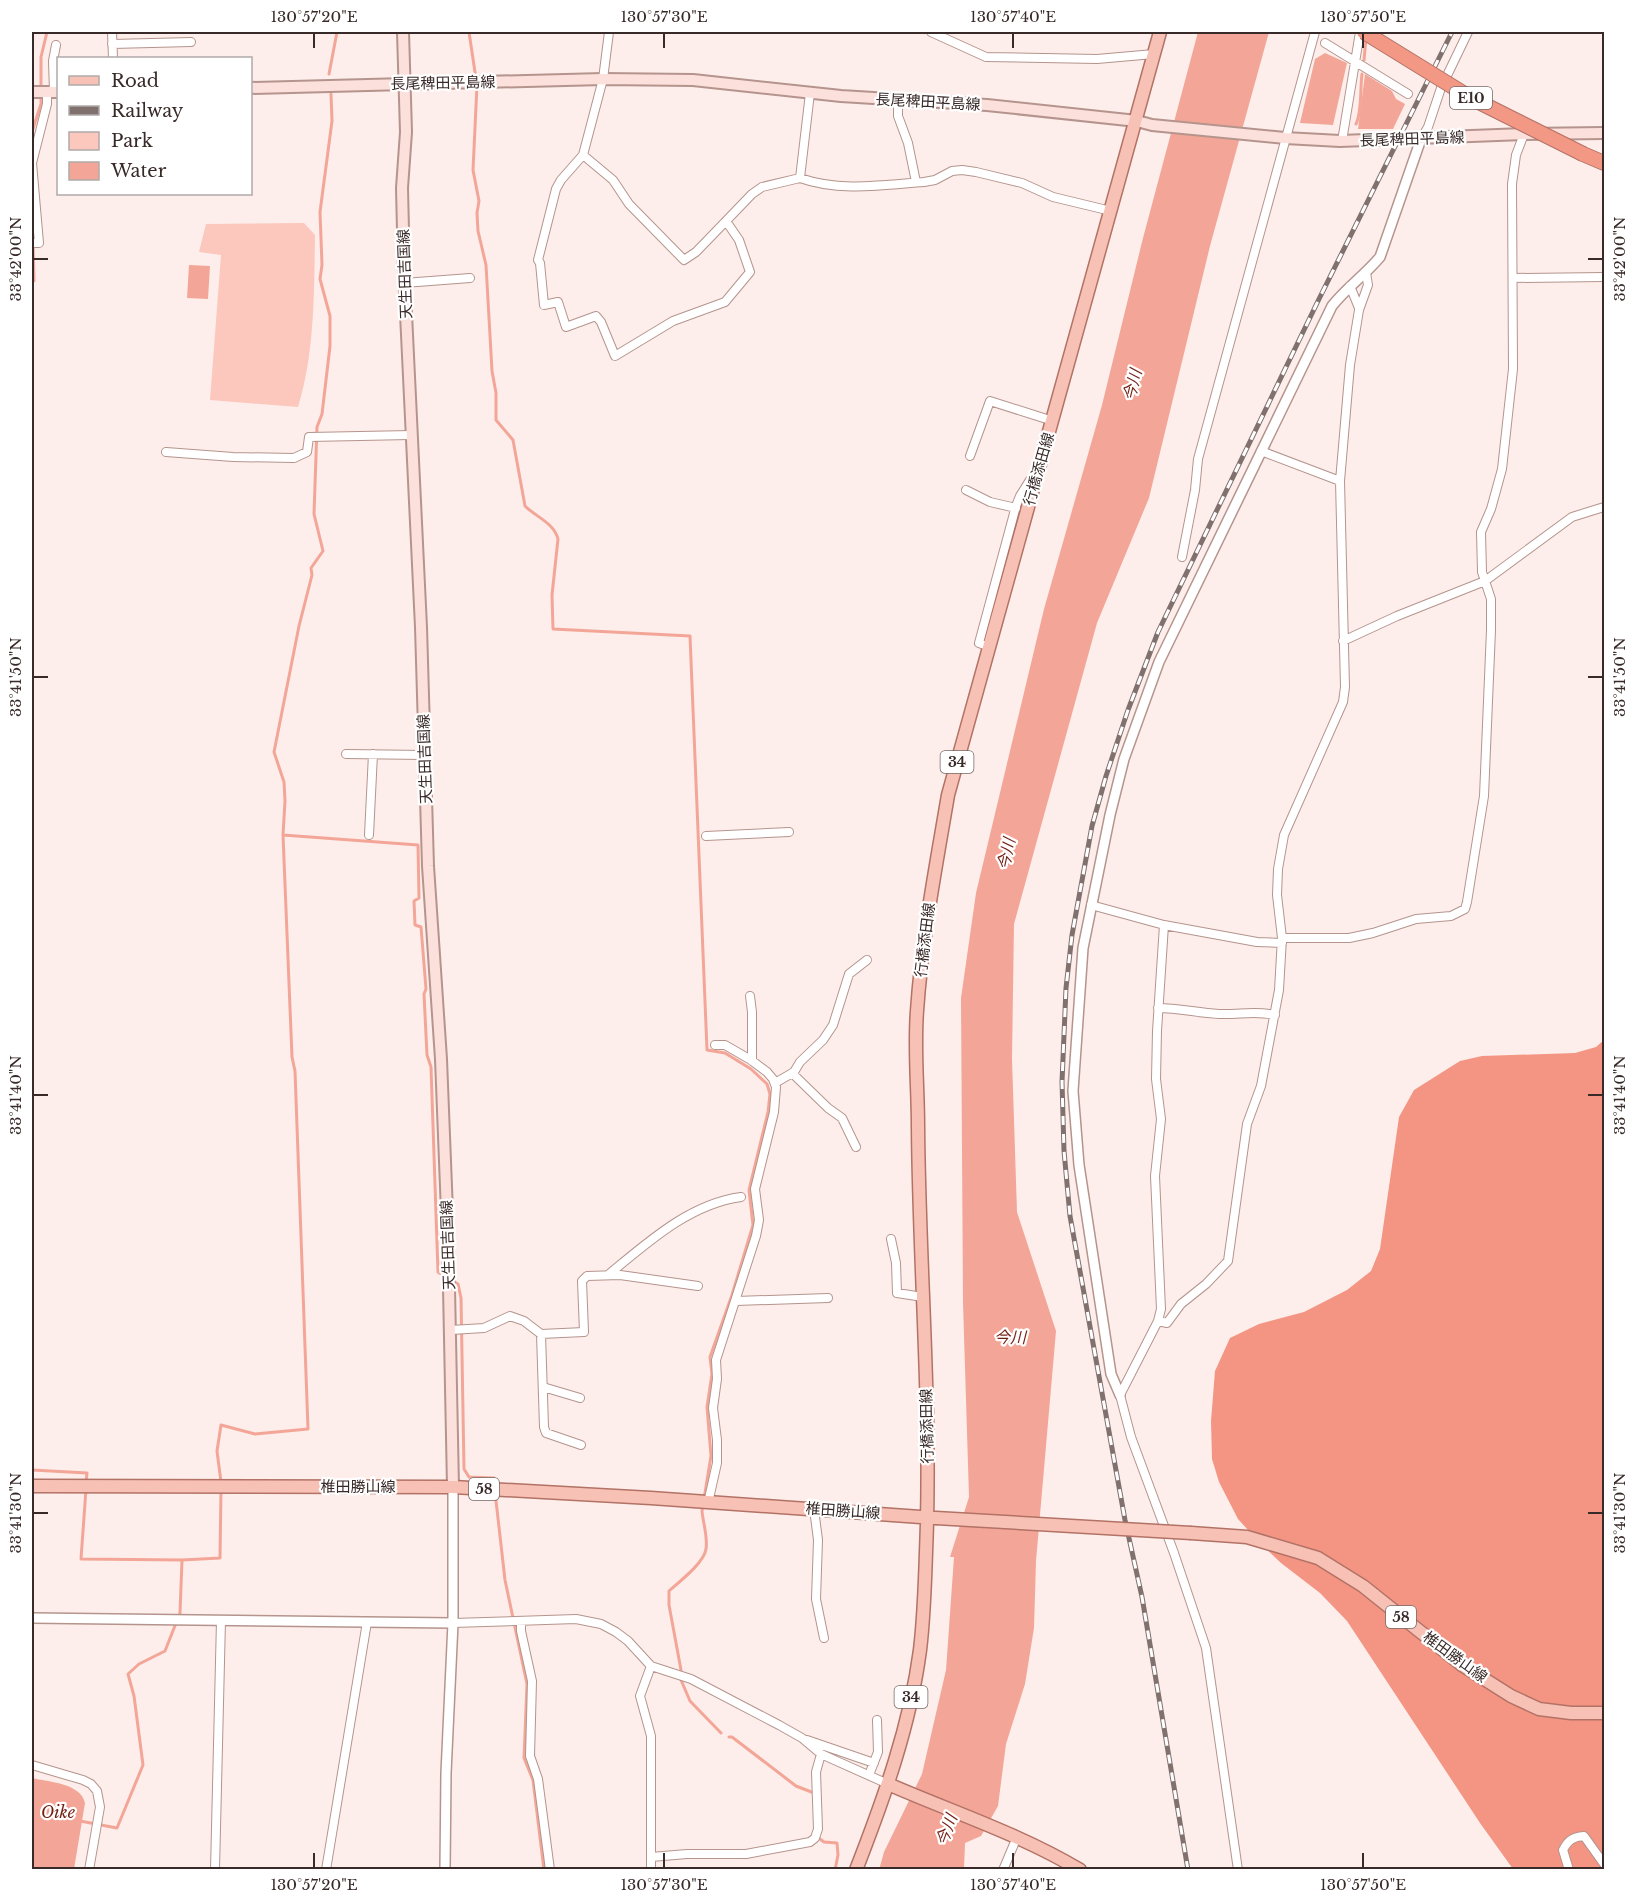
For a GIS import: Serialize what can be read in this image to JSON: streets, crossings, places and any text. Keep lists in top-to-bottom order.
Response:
{
  "streets": {
    "highway": ["E10"],
    "main road": [
      "長尾稗田平島線",
      "天生田吉国線",
      "行橋添田線",
      "34",
      "椎田勝山線",
      "58"
    ]
  },
  "crossings": [
    ["長尾稗田平島線", "天生田吉国線"],
    ["長尾稗田平島線", "行橋添田線"],
    ["天生田吉国線", "椎田勝山線"],
    ["行橋添田線", "椎田勝山線"]
  ],
  "water": ["今川", "Oike"],
  "legend": [
    "Road",
    "Railway",
    "Park",
    "Water"
  ],
  "coordinates": [
    "130°57'20\"E",
    "130°57'30\"E",
    "130°57'40\"E",
    "130°57'50\"E",
    "33°42'00\"N",
    "33°41'50\"N",
    "33°41'40\"N",
    "33°41'30\"N"
  ]
}
